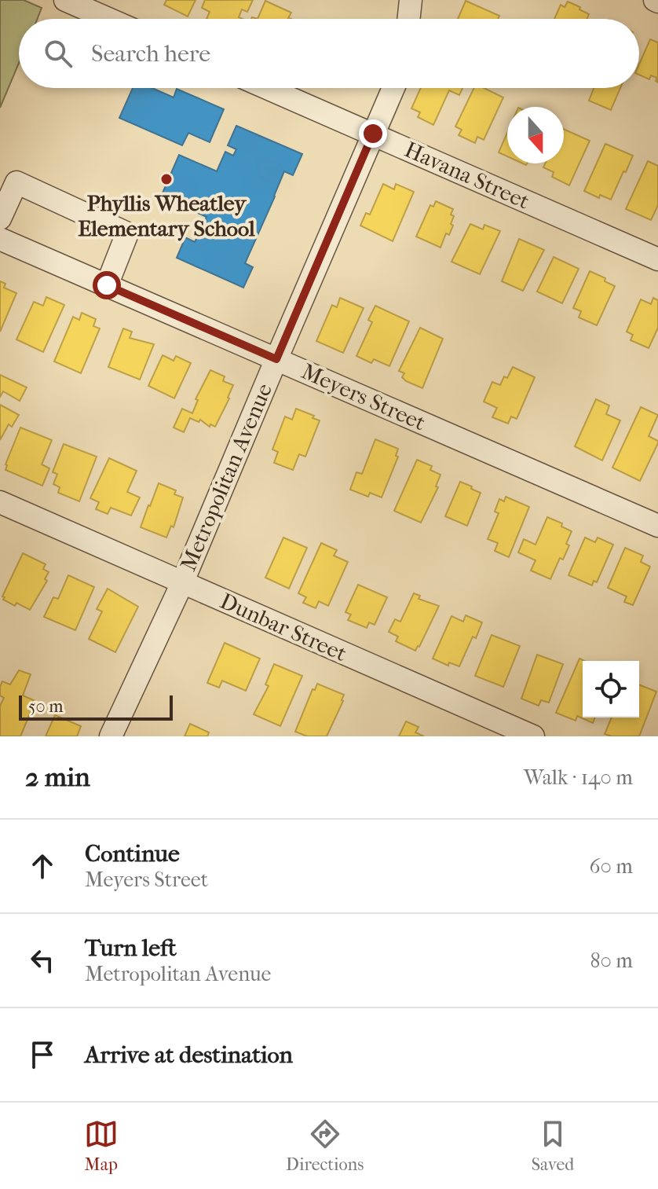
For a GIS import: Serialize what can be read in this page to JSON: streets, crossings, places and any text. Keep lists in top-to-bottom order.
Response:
{
  "streets": {
    "street": [
      "Havana Street",
      "Meyers Street",
      "Metropolitan Avenue",
      "Dunbar Street"
    ]
  },
  "crossings": [
    ["Havana Street", "Metropolitan Avenue"],
    ["Meyers Street", "Metropolitan Avenue"],
    ["Metropolitan Avenue", "Dunbar Street"]
  ],
  "places": ["Phyllis Wheatley Elementary School"],
  "scale_bar": "50 m",
  "north": "bottom",
  "page": {
    "search": "Search here",
    "scale": "50 m",
    "heading": ["2 min", "Walk · 140 m"],
    "list": [
      ["Continue", "Meyers Street", "60 m"],
      ["Turn left", "Metropolitan Avenue", "80 m"],
      "Arrive at destination"
    ],
    "nav": ["Map", "Directions", "Saved"]
  }
}
